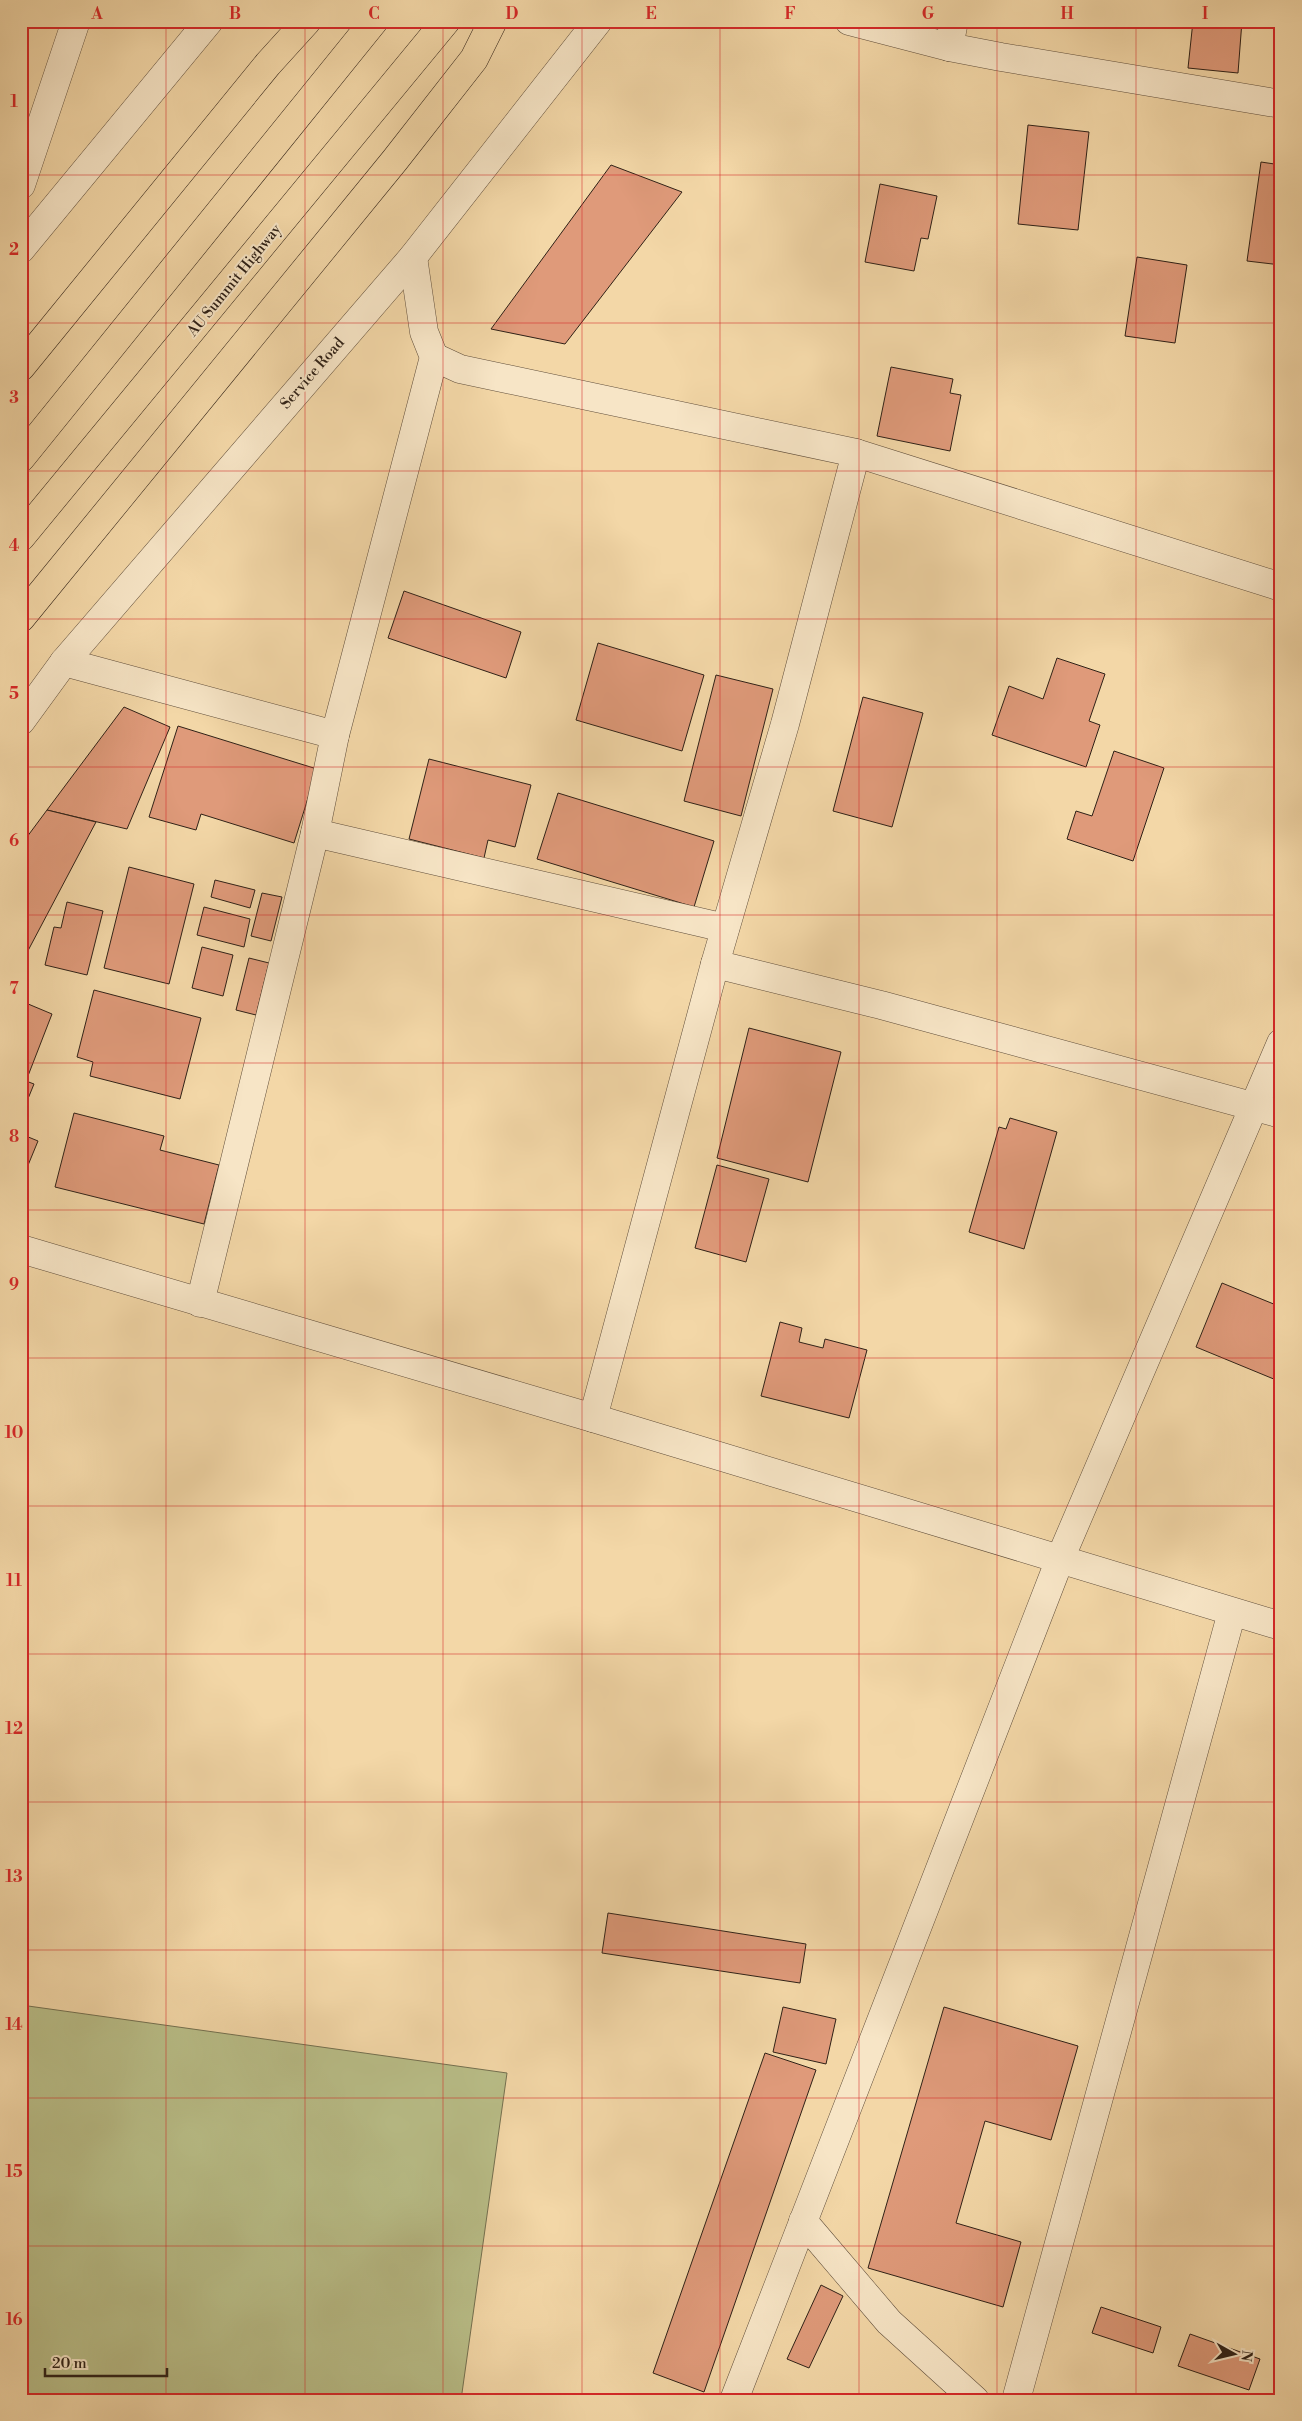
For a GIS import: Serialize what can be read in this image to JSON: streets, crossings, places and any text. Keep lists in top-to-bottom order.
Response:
{
  "streets": {
    "main road": ["AU Summit Highway"],
    "street": ["Service Road"]
  },
  "scale_bar": "20 m",
  "north": "right",
  "grid": {
    "columns": [
      "A",
      "B",
      "C",
      "D",
      "E",
      "F",
      "G",
      "H",
      "I"
    ],
    "rows": [
      "1",
      "2",
      "3",
      "4",
      "5",
      "6",
      "7",
      "8",
      "9",
      "10",
      "11",
      "12",
      "13",
      "14",
      "15",
      "16"
    ]
  }
}
